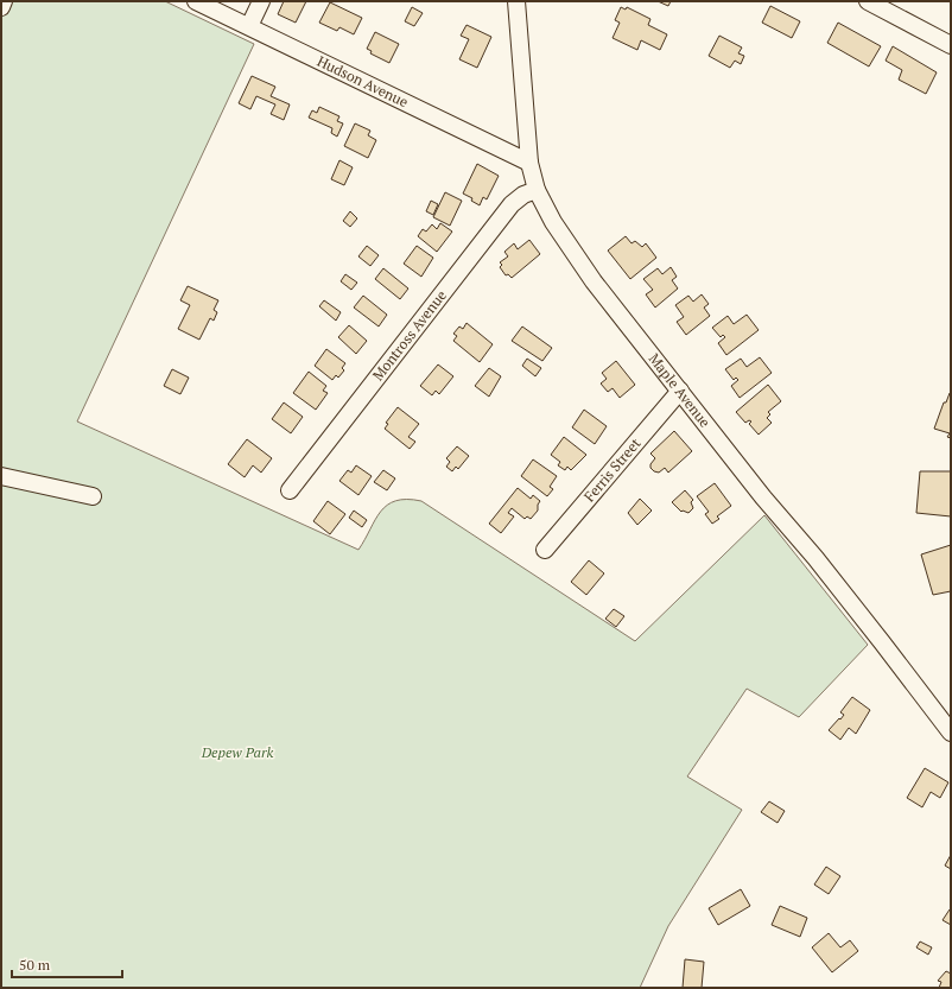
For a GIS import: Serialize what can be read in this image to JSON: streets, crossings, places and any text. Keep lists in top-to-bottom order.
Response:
{
  "streets": {
    "street": [
      "Hudson Avenue",
      "Montross Avenue",
      "Maple Avenue",
      "Ferris Street"
    ]
  },
  "crossings": [
    ["Hudson Avenue", "Maple Avenue"],
    ["Montross Avenue", "Maple Avenue"],
    ["Maple Avenue", "Ferris Street"]
  ],
  "parks": ["Depew Park"],
  "scale_bar": "50 m"
}
